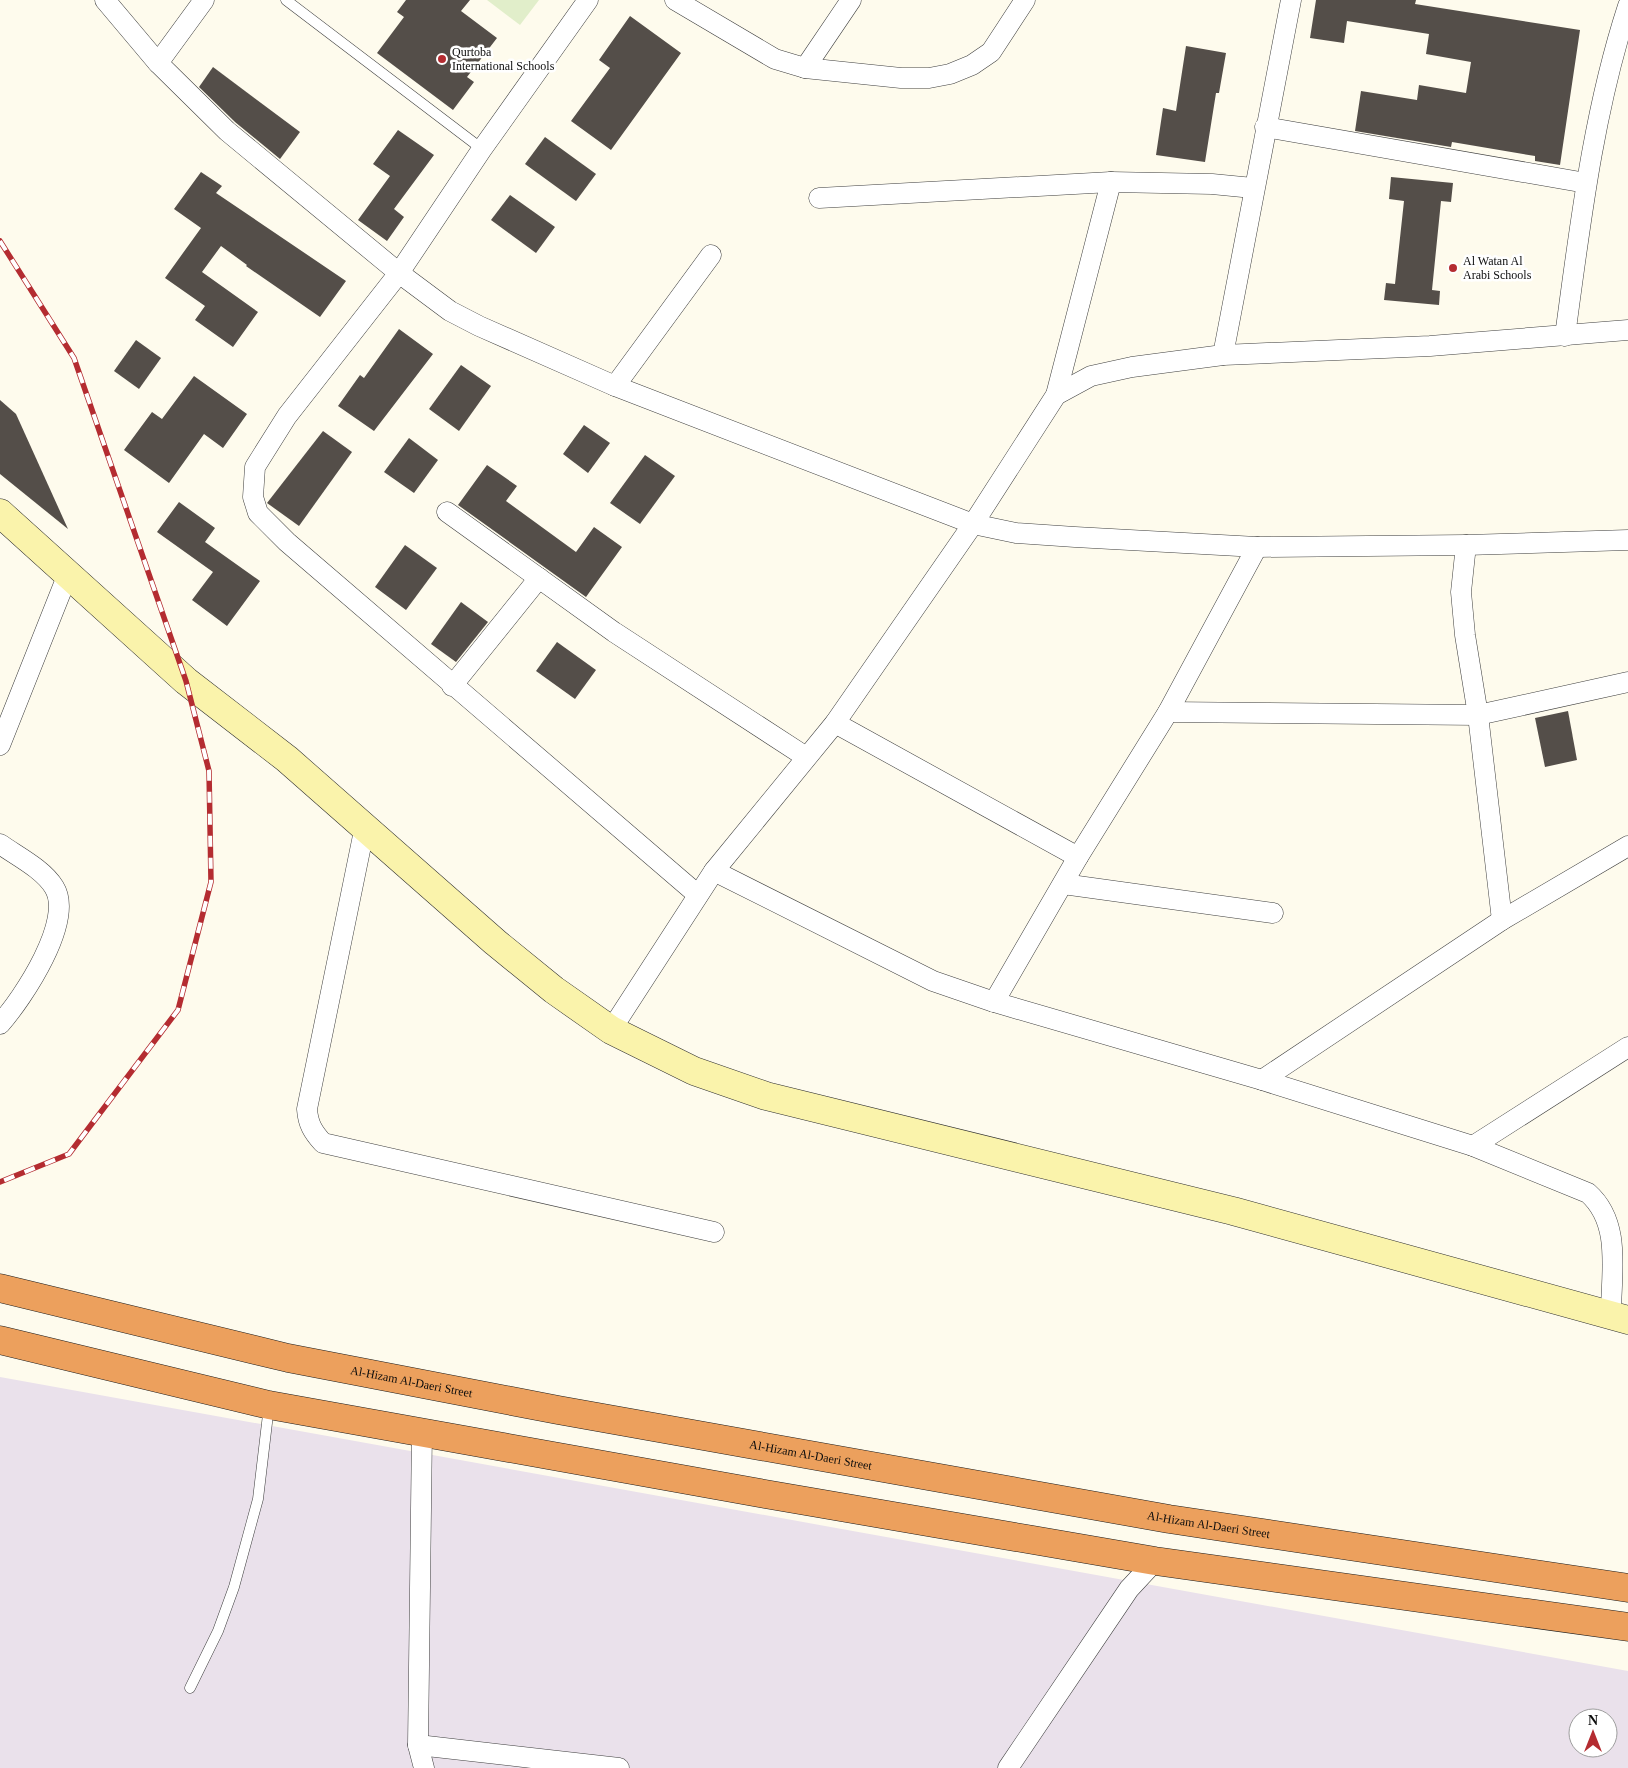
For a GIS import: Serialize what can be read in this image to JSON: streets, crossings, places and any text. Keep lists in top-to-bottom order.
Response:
{
  "streets": {
    "highway": ["Al-Hizam Al-Daeri Street"]
  },
  "places": ["Qurtoba International Schools", "Al Watan Al Arabi Schools"],
  "north": "top"
}
